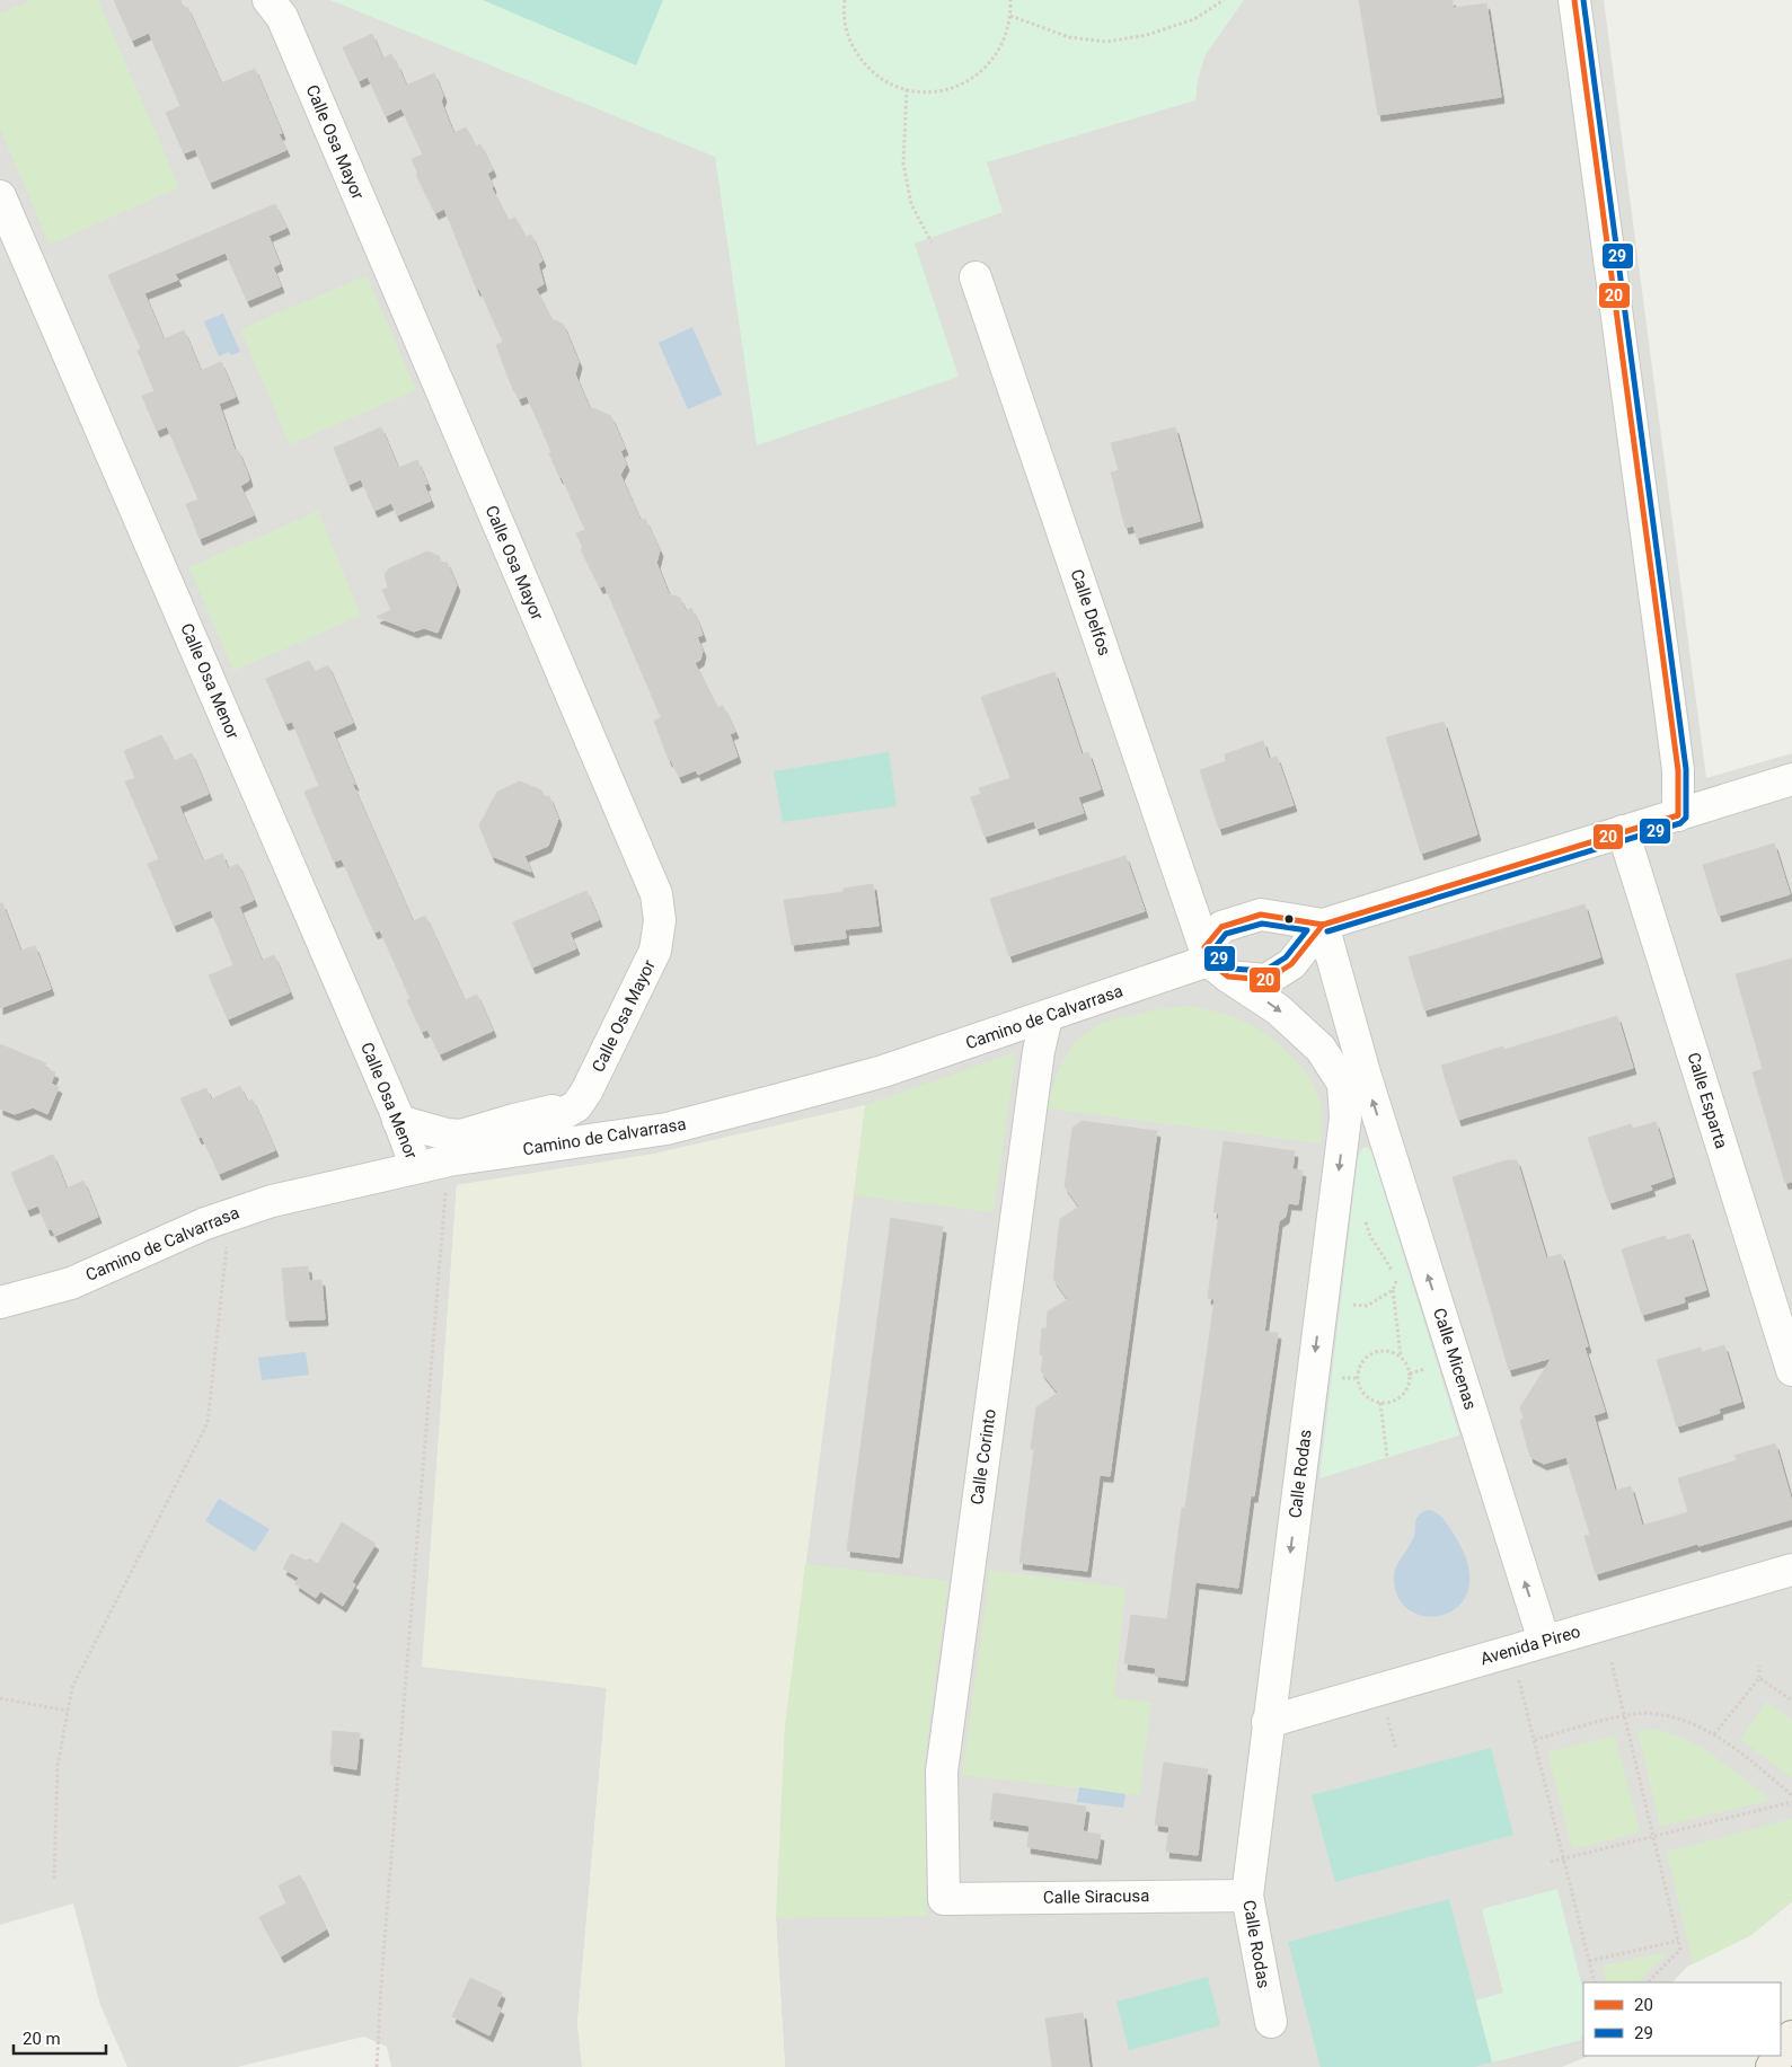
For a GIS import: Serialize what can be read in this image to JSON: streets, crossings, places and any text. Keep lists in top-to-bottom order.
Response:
{
  "streets": {
    "street": [
      "Calle Osa Mayor",
      "Calle Delfos",
      "Calle Osa Menor",
      "Camino de Calvarrasa",
      "Calle Esparta",
      "Calle Micenas",
      "Calle Corinto",
      "Calle Rodas",
      "Avenida Pireo",
      "Calle Siracusa"
    ]
  },
  "crossings": [
    ["Calle Osa Mayor", "Camino de Calvarrasa"],
    ["Calle Delfos", "Camino de Calvarrasa"],
    ["Calle Delfos", "Calle Rodas"],
    ["Calle Osa Menor", "Camino de Calvarrasa"],
    ["Camino de Calvarrasa", "Calle Corinto"],
    ["Camino de Calvarrasa", "Calle Rodas"],
    ["Calle Micenas", "Calle Rodas"],
    ["Calle Micenas", "Avenida Pireo"],
    ["Calle Corinto", "Calle Siracusa"],
    ["Calle Rodas", "Avenida Pireo"],
    ["Calle Rodas", "Calle Siracusa"]
  ],
  "one_way": ["Calle Micenas", "Calle Rodas"],
  "lines": ["transit line 20", "transit line 29"],
  "legend": ["20", "29"],
  "scale_bar": "20 m"
}
